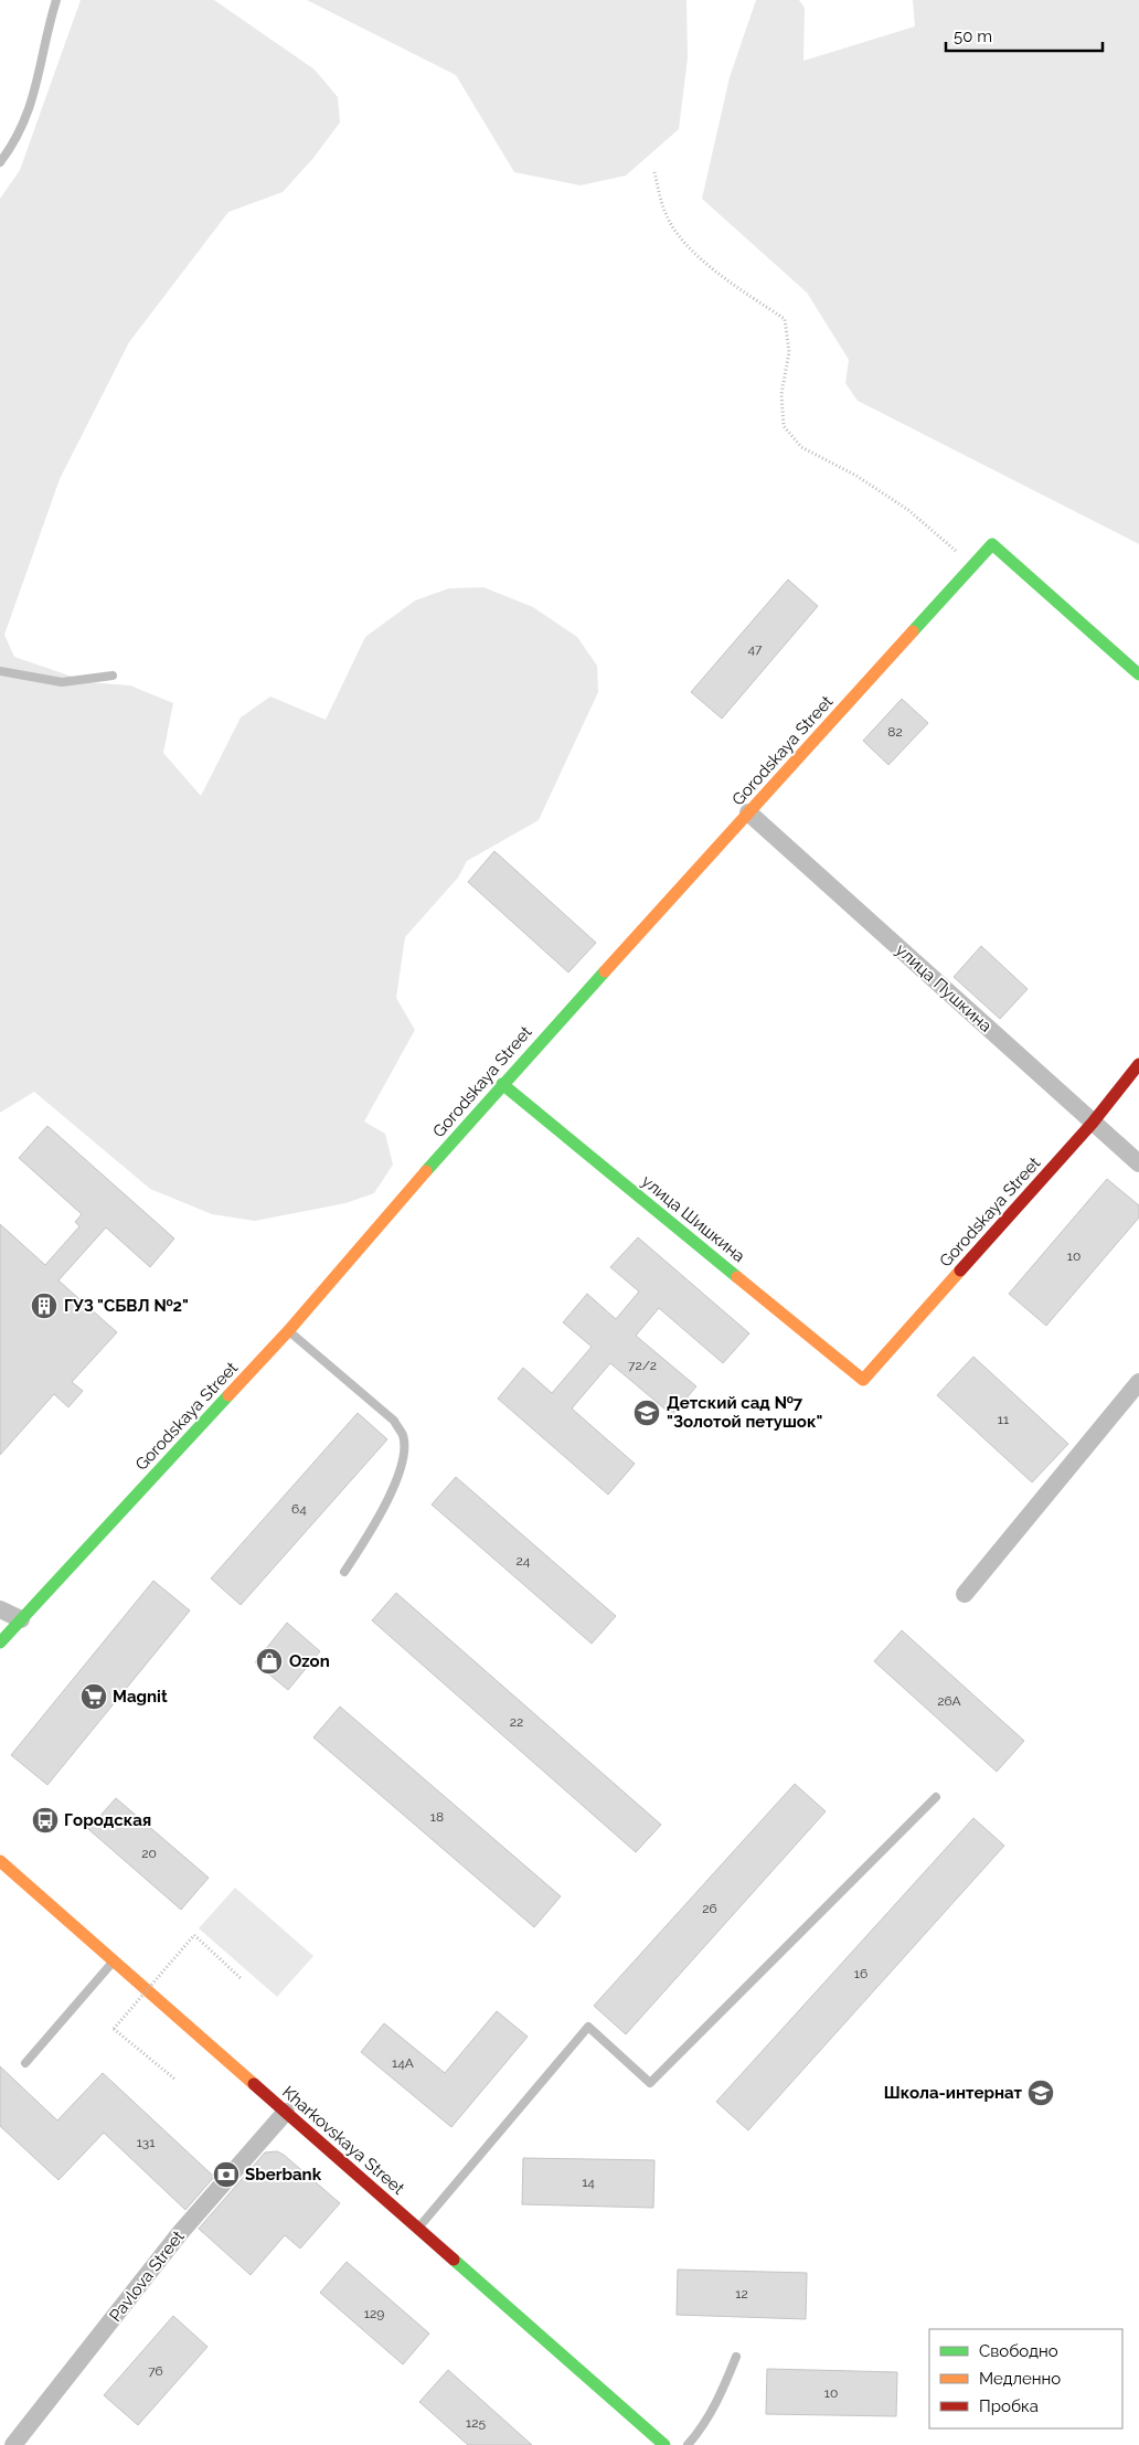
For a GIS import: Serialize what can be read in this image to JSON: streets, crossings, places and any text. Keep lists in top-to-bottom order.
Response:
{
  "streets": {
    "main road": ["Gorodskaya Street", "улица Шишкина", "Kharkovskaya Street"],
    "street": ["улица Пушкина", "Pavlova Street"]
  },
  "crossings": [
    ["Gorodskaya Street", "улица Пушкина"],
    ["Gorodskaya Street", "улица Шишкина"],
    ["Kharkovskaya Street", "Pavlova Street"]
  ],
  "places": {
    "building": ["ГУЗ \"СБВЛ №2\""],
    "school or university": ["Детский сад №7 \"Золотой петушок\"", "Школа-интернат"],
    "shop": ["Ozon"],
    "supermarket": ["Magnit"],
    "bus stop": ["Городская"],
    "bank": ["Sberbank"]
  },
  "house_numbers": [
    "47",
    "82",
    "10",
    "72/2",
    "11",
    "64",
    "24",
    "26А",
    "22",
    "18",
    "20",
    "26",
    "16",
    "14А",
    "131",
    "14",
    "12",
    "129",
    "76",
    "10",
    "125"
  ],
  "legend": ["Свободно", "Медленно", "Пробка"],
  "scale_bar": "50 m"
}
